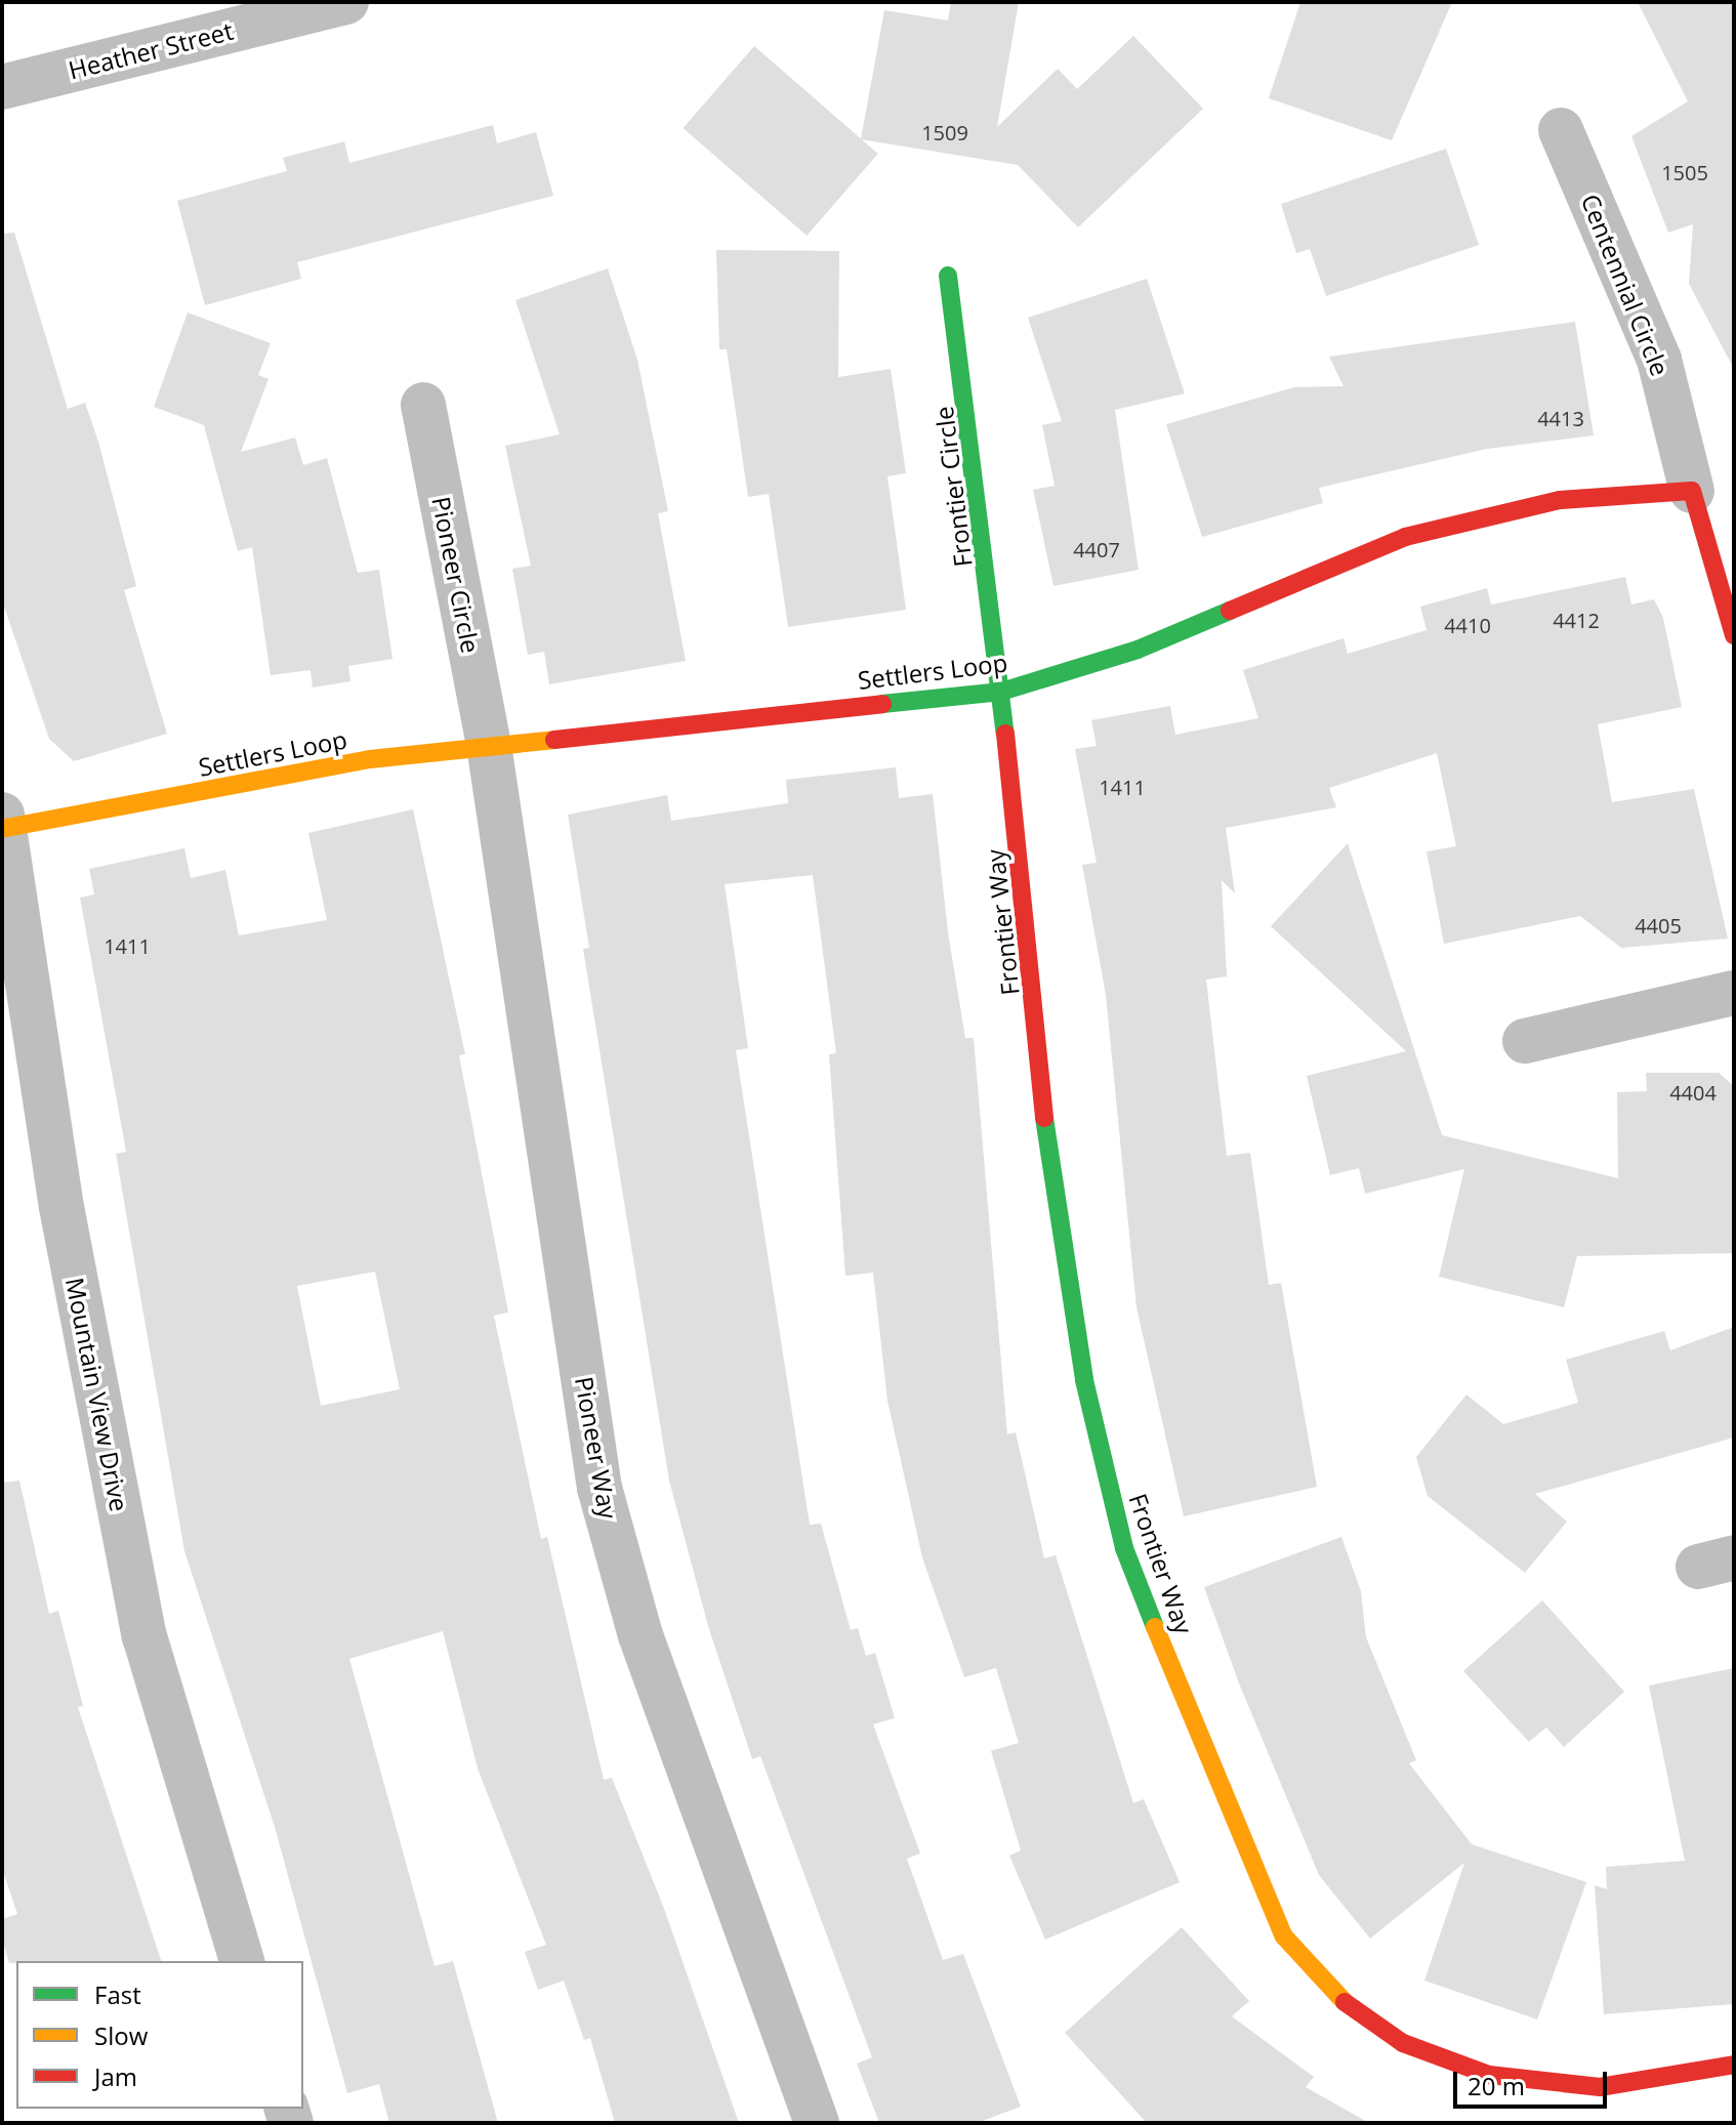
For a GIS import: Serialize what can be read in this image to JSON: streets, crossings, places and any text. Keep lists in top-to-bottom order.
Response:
{
  "streets": {
    "street": [
      "Heather Street",
      "Centennial Circle",
      "Frontier Circle",
      "Pioneer Circle",
      "Settlers Loop",
      "Frontier Way",
      "Mountain View Drive",
      "Pioneer Way"
    ]
  },
  "crossings": [
    ["Centennial Circle", "Settlers Loop"],
    ["Frontier Circle", "Settlers Loop"],
    ["Frontier Circle", "Frontier Way"],
    ["Pioneer Circle", "Settlers Loop"],
    ["Pioneer Circle", "Pioneer Way"],
    ["Settlers Loop", "Frontier Way"],
    ["Settlers Loop", "Mountain View Drive"],
    ["Settlers Loop", "Pioneer Way"]
  ],
  "house_numbers": [
    "1509",
    "1505",
    "4413",
    "4407",
    "4412",
    "4410",
    "1411",
    "4405",
    "1411",
    "4404"
  ],
  "legend": ["Fast", "Slow", "Jam"],
  "scale_bar": "20 m"
}
